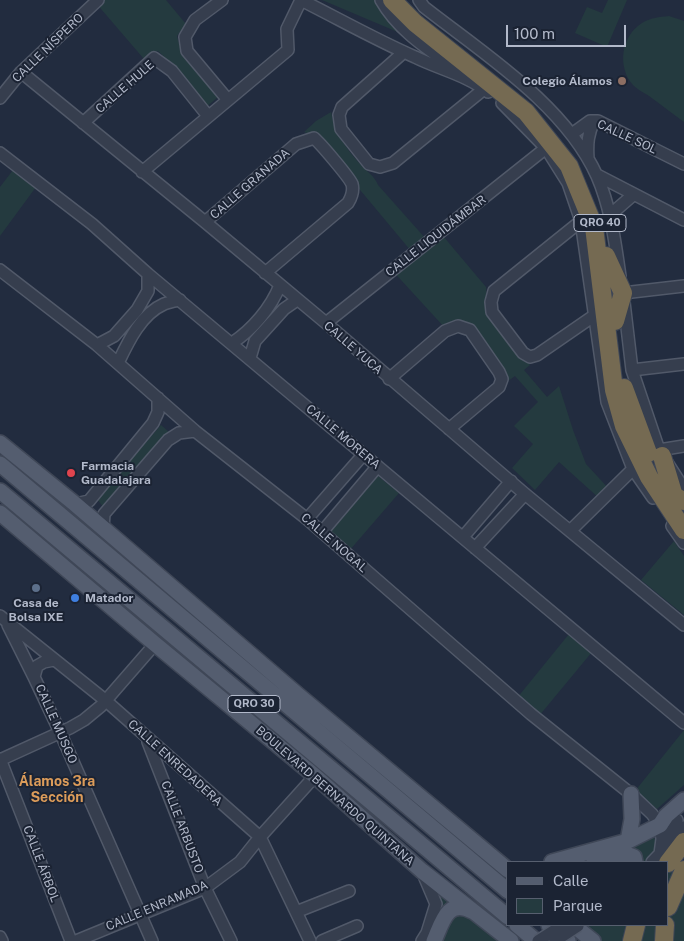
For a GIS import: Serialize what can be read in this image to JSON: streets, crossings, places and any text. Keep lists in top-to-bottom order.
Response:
{
  "streets": {
    "highway": ["QRO 40"],
    "main road": ["QRO 30", "BOULEVARD BERNARDO QUINTANA"],
    "street": [
      "CALLE NÍSPERO",
      "CALLE HULE",
      "CALLE SOL",
      "CALLE GRANADA",
      "CALLE LIQUIDÁMBAR",
      "CALLE YUCA",
      "CALLE MORERA",
      "CALLE NOGAL",
      "CALLE MUSGO",
      "CALLE ENREDADERA",
      "CALLE ARBUSTO",
      "CALLE ÁRBOL",
      "CALLE ENRAMADA"
    ]
  },
  "crossings": [
    ["CALLE NÍSPERO", "CALLE YUCA"],
    ["CALLE HULE", "CALLE YUCA"],
    ["CALLE GRANADA", "CALLE YUCA"],
    ["CALLE LIQUIDÁMBAR", "CALLE YUCA"],
    ["CALLE MUSGO", "CALLE ENREDADERA"],
    ["CALLE MUSGO", "CALLE ENRAMADA"],
    ["CALLE ENREDADERA", "CALLE ARBUSTO"],
    ["CALLE ENREDADERA", "CALLE ENRAMADA"],
    ["BOULEVARD BERNARDO QUINTANA", "CALLE ENRAMADA"],
    ["CALLE ARBUSTO", "CALLE ENRAMADA"]
  ],
  "districts": ["Álamos 3ra Sección"],
  "places": [
    "Colegio Álamos",
    "Farmacia Guadalajara",
    "Casa de Bolsa IXE",
    "Matador"
  ],
  "legend": ["Calle", "Parque"],
  "scale_bar": "100 m"
}
